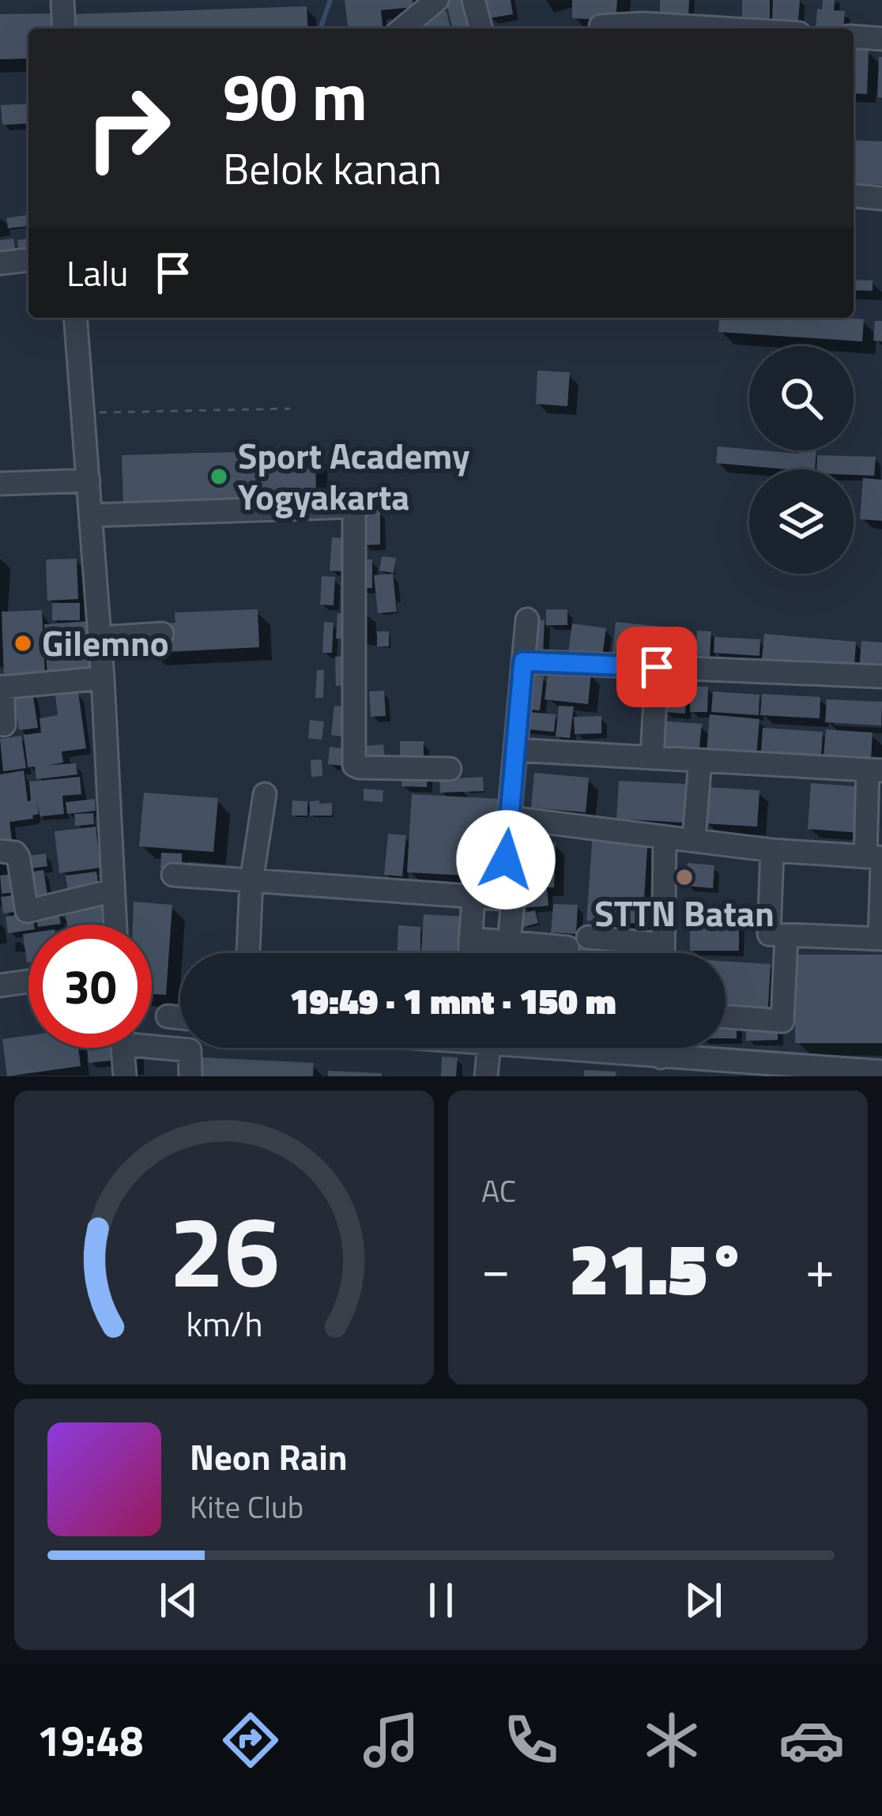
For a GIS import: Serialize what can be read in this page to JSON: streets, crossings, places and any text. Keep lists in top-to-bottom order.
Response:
{
  "places": ["Sport Academy Yogyakarta", "Gilemno", "STTN Batan"],
  "page": {
    "turn": ["90 m", "Belok kanan"],
    "then": "Lalu",
    "limit": "30",
    "trip": "19:49 · 1 mnt · 150 m",
    "tile": "AC",
    "heat": ["−", "21.5°", "+"],
    "song": ["Neon Rain", "Kite Club"],
    "tabs": "19:48",
    "gauge": ["26", "km/h"]
  }
}
